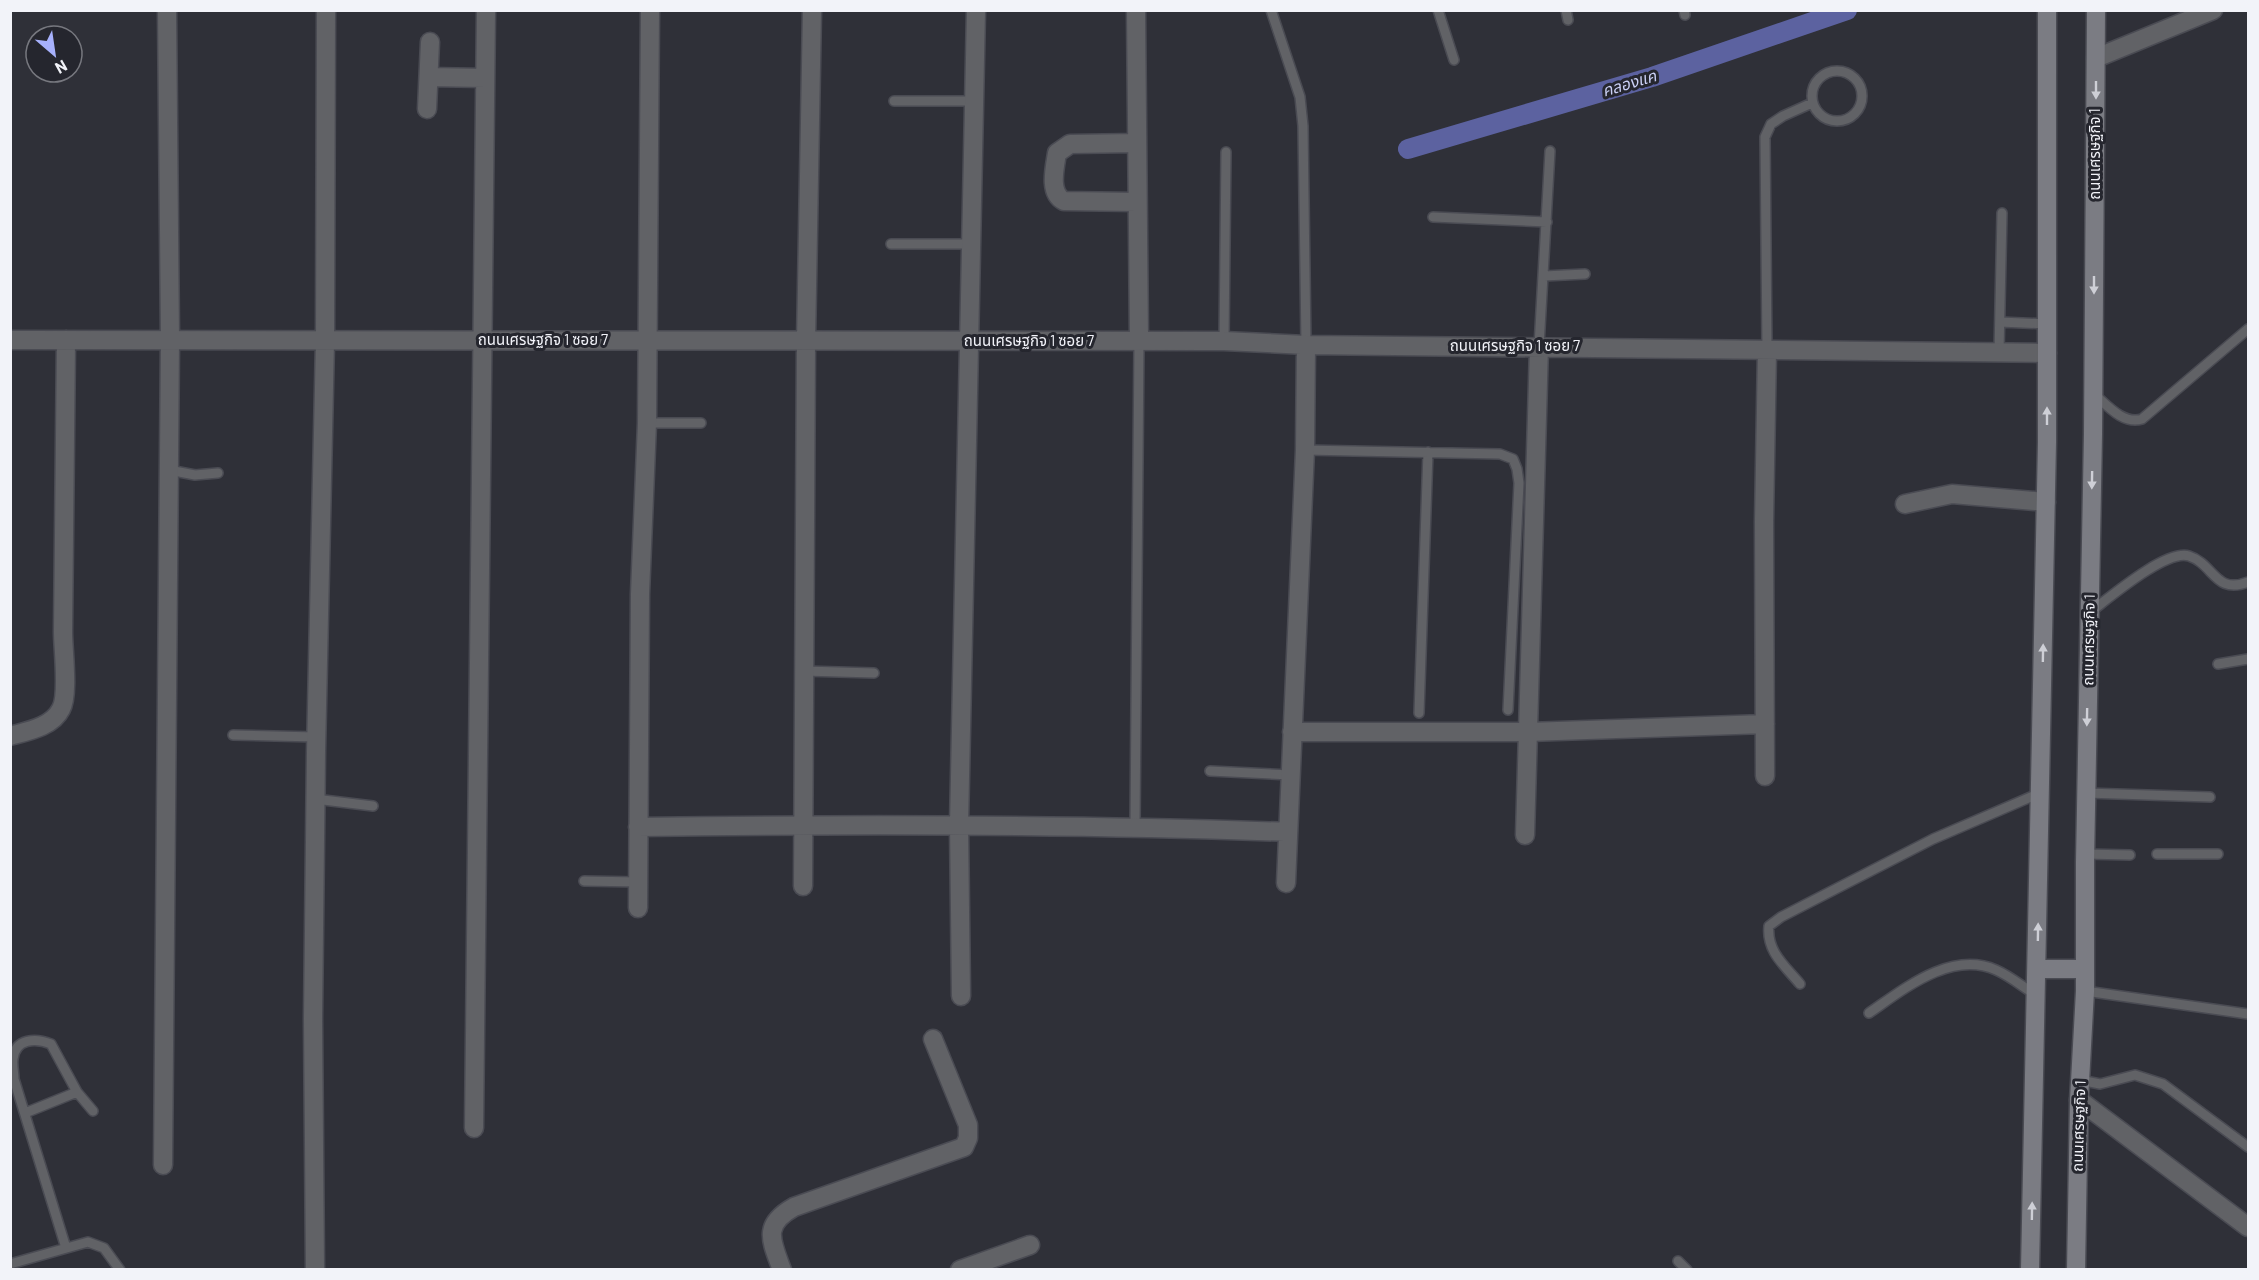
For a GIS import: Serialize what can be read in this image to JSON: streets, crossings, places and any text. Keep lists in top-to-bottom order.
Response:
{
  "streets": {
    "main road": ["ถนนเศรษฐกิจ 1"],
    "street": ["ถนนเศรษฐกิจ 1 ซอย 7"]
  },
  "water": ["คลองแค"],
  "north": "bottom right"
}
